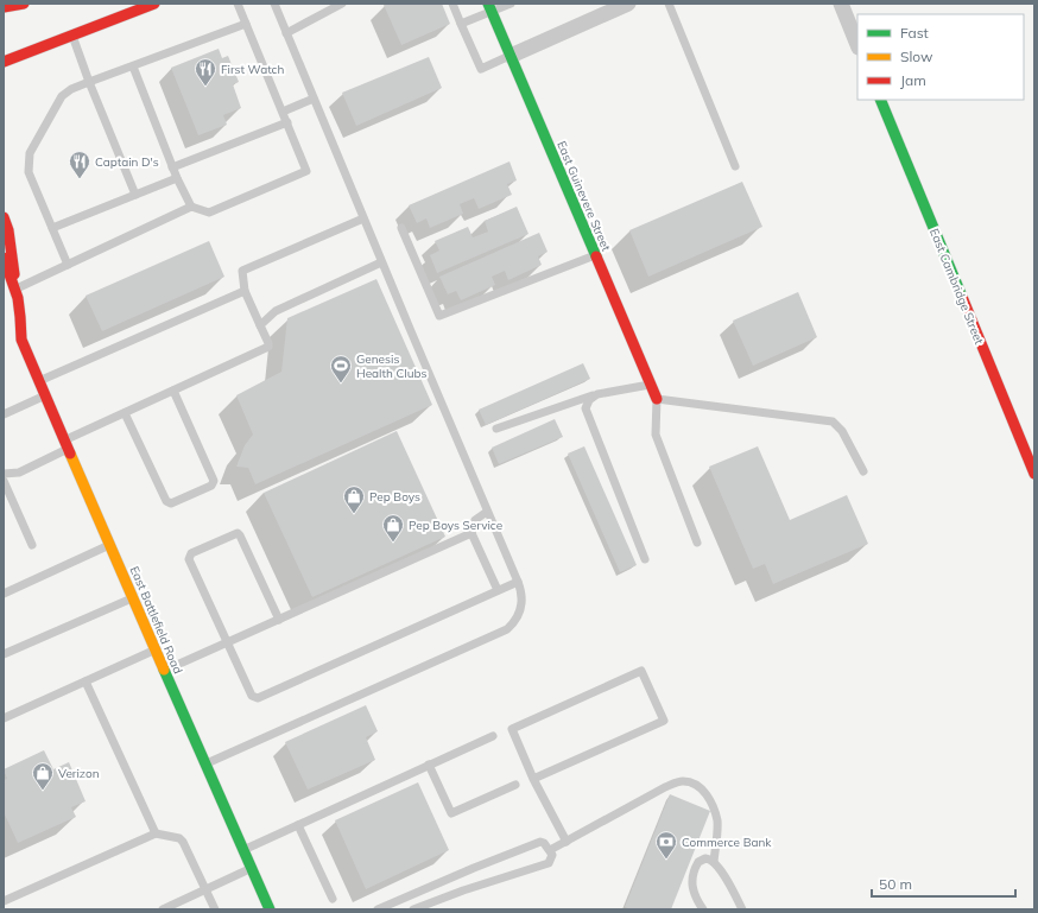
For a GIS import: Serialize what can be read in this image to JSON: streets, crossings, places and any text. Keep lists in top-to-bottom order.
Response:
{
  "streets": {
    "main road": ["East Guinevere Street", "East Cambridge Street", "East Battlefield Road"]
  },
  "places": {
    "restaurant": ["First Watch", "Captain D's"],
    "sports": ["Genesis Health Clubs"],
    "shop": ["Pep Boys", "Pep Boys Service", "Verizon"],
    "bank": ["Commerce Bank"]
  },
  "legend": ["Fast", "Slow", "Jam"],
  "scale_bar": "50 m"
}
